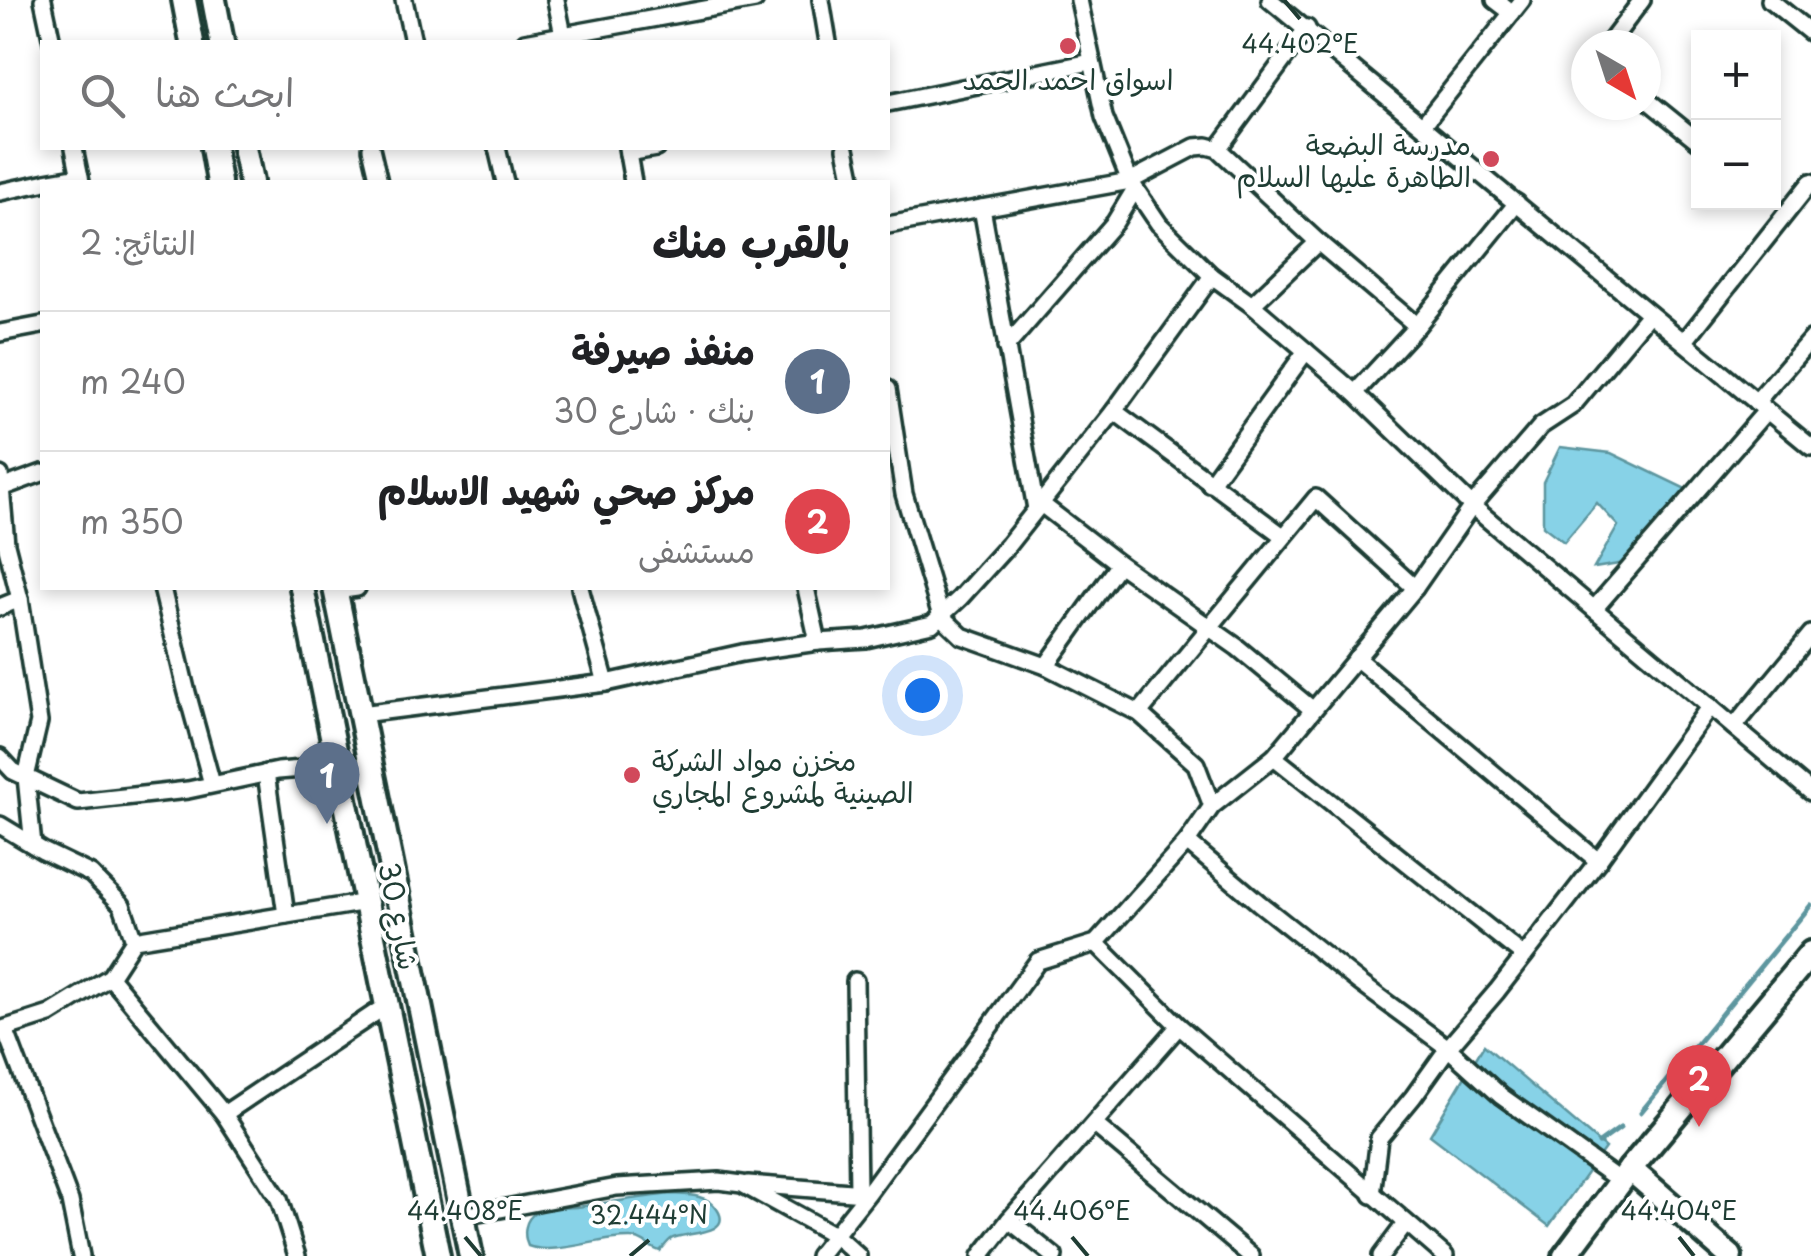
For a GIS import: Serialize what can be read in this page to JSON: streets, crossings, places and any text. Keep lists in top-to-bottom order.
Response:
{
  "streets": {
    "street": ["شارع 30"]
  },
  "places": ["اسواق احمد الحمد", "مدرسة البضعة الطاهرة عليها السلام", "مخزن مواد الشركة الصينية لمشروع المجاري"],
  "north": "bottom right",
  "page": {
    "map_buttons": ["+", "−"],
    "search": "ابحث هنا",
    "heading": ["بالقرب منك", "النتائج: 2"],
    "list": [
      {
        "mark": "1",
        "name": "منفذ صيرفة",
        "note": "بنك · شارع 30",
        "value": "240 m"
      },
      {
        "mark": "2",
        "name": "مركز صحي شهيد الاسلام",
        "note": "مستشفى",
        "value": "350 m"
      }
    ],
    "pins": ["1", "2"]
  },
  "coordinates": [
    "44.402°E",
    "44.408°E",
    "44.406°E",
    "44.404°E",
    "32.444°N"
  ]
}
